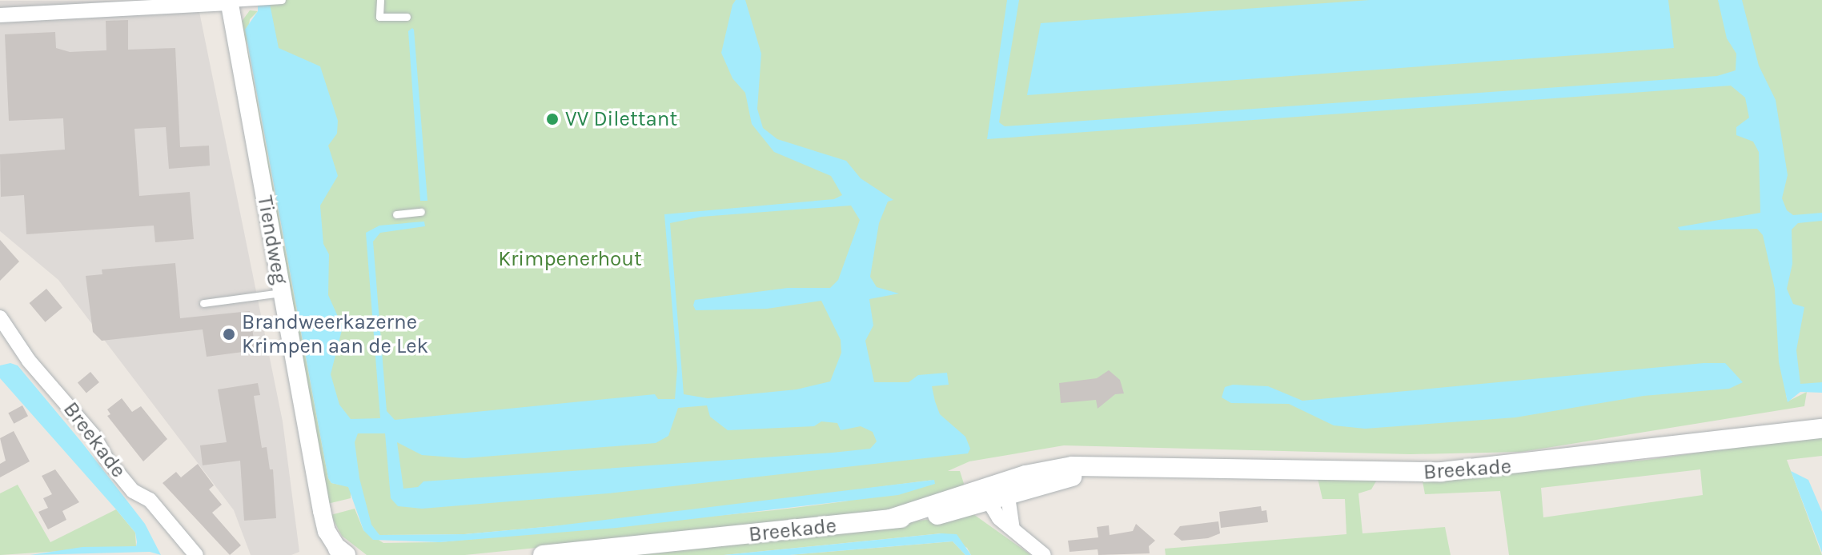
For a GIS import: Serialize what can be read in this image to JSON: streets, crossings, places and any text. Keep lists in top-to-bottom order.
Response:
{
  "streets": {
    "main road": ["Breekade"],
    "street": ["Tiendweg"]
  },
  "parks": ["Krimpenerhout"],
  "places": ["VV Dilettant", "Brandweerkazerne Krimpen aan de Lek"]
}
